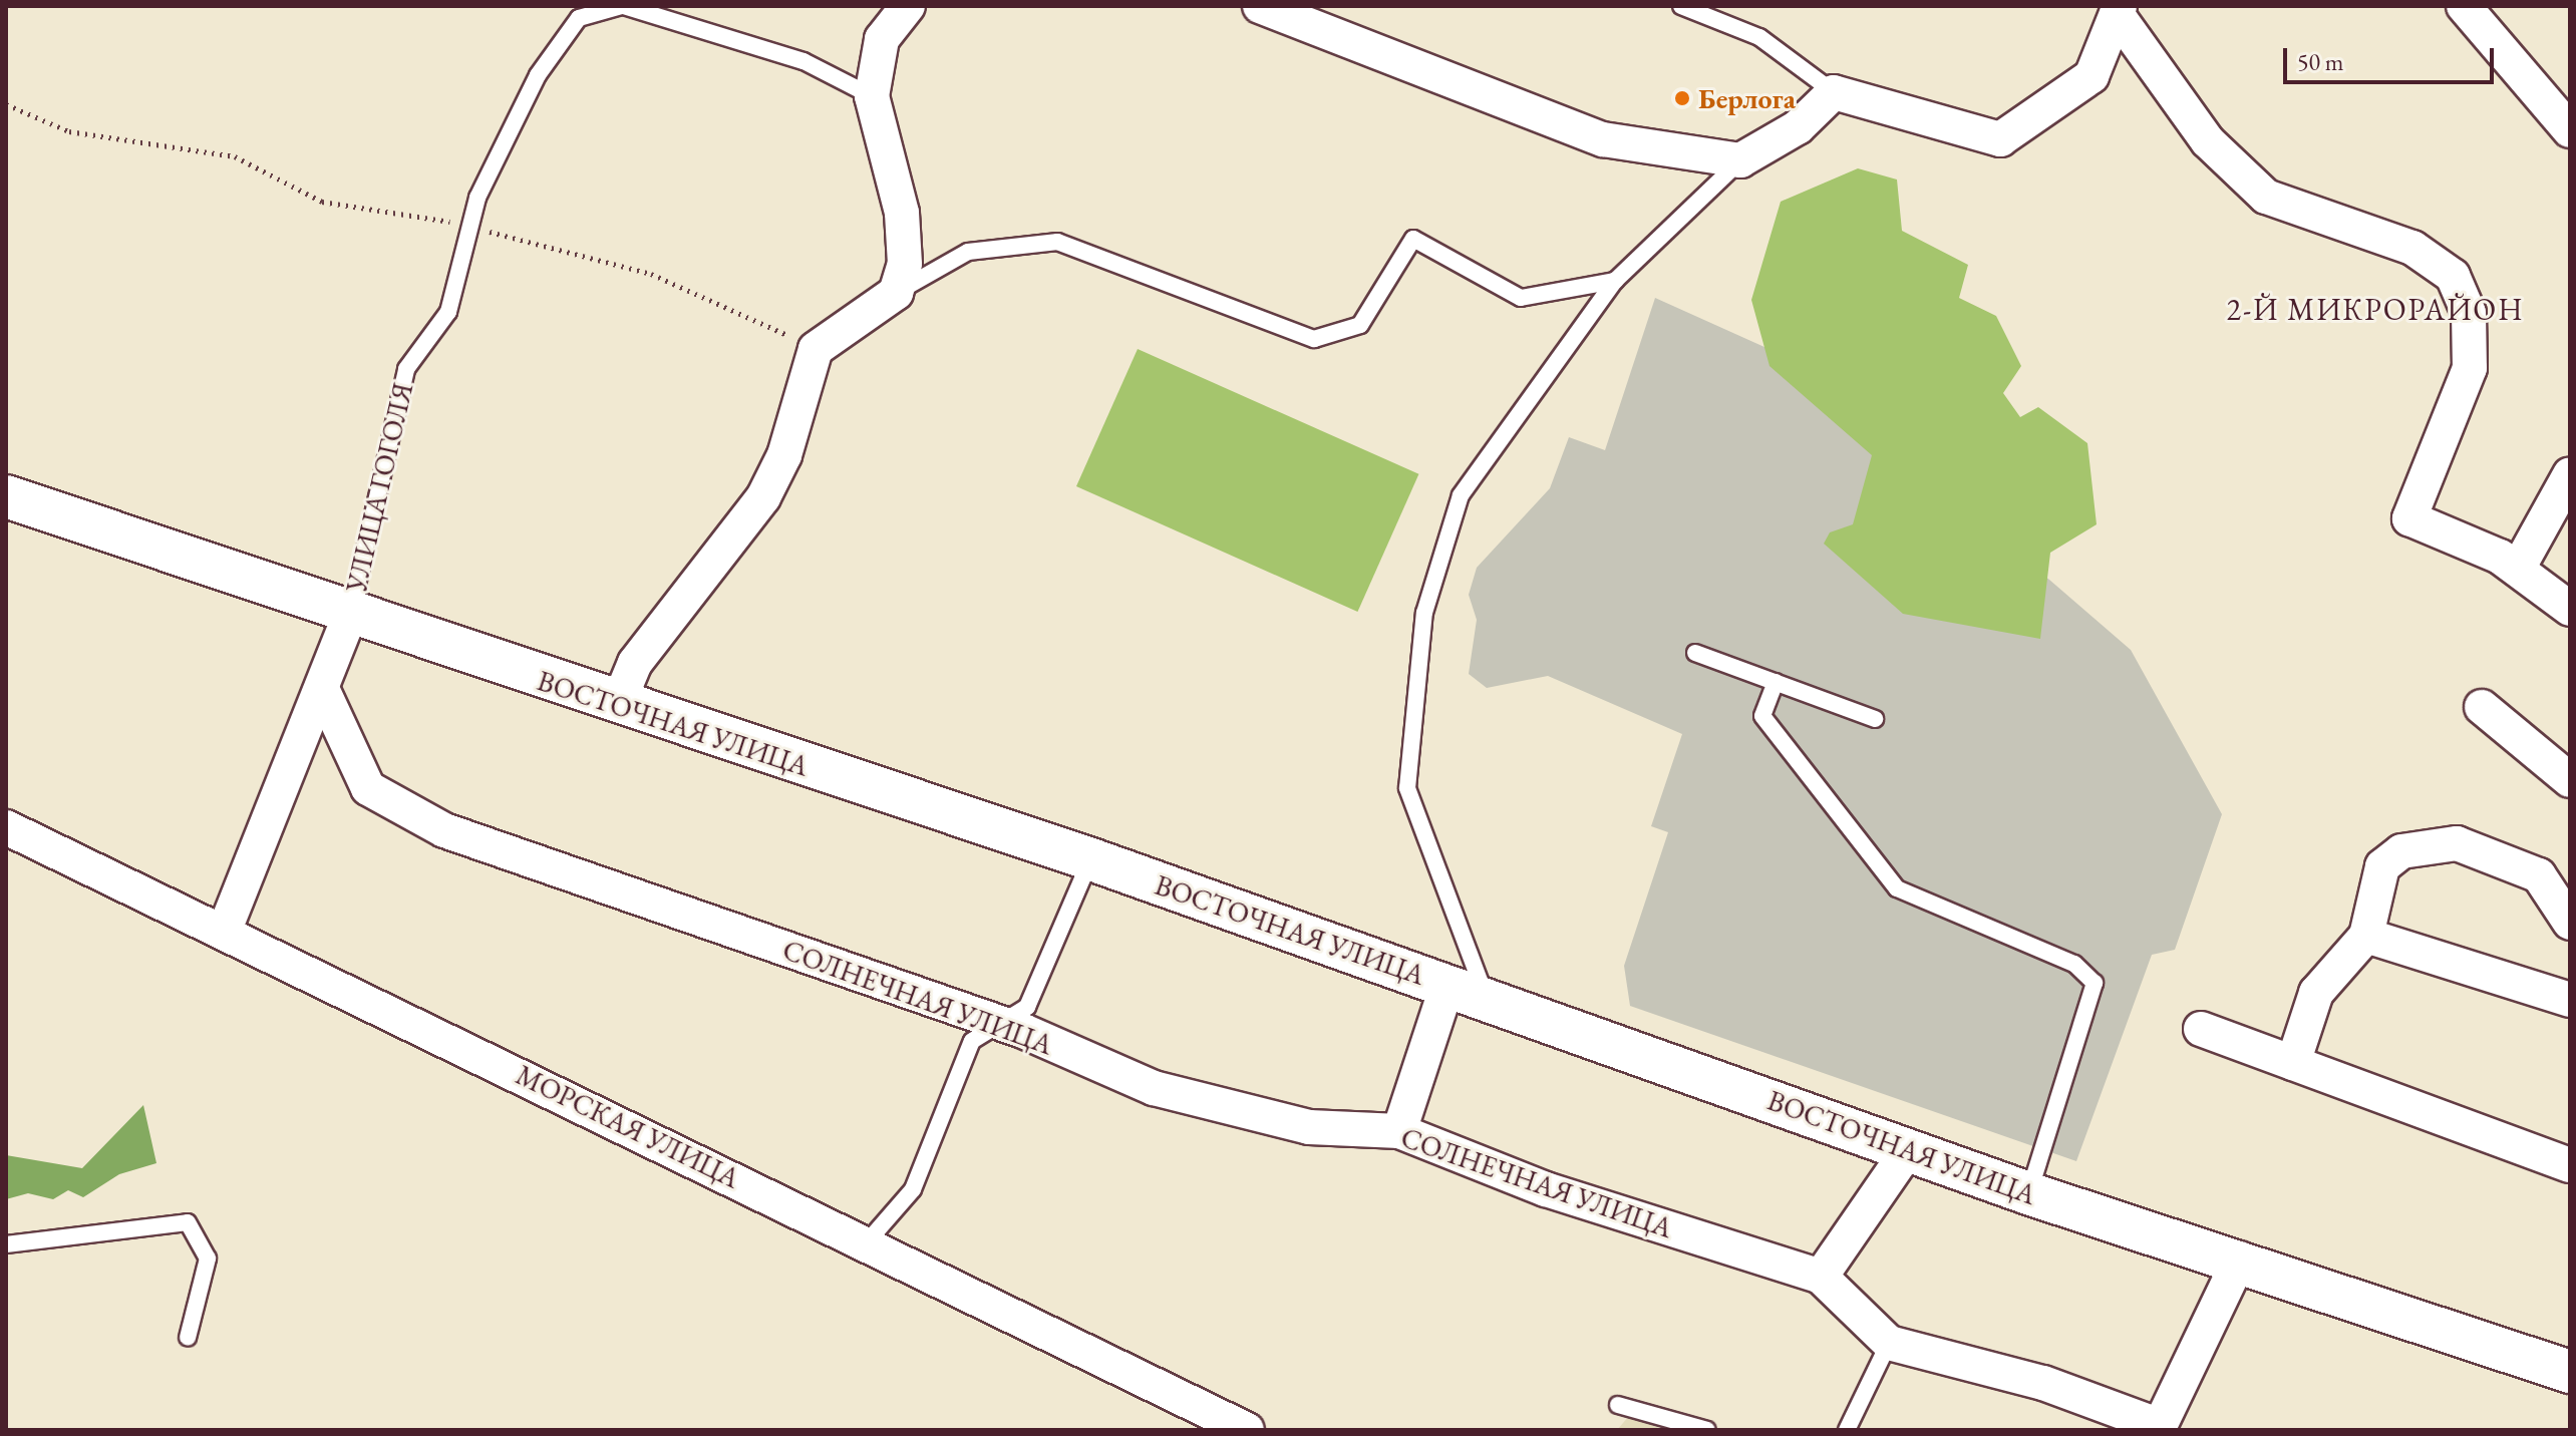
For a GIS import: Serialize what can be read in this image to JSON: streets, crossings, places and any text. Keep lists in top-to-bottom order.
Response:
{
  "streets": {
    "street": [
      "УЛИЦА ГОГОЛЯ",
      "ВОСТОЧНАЯ УЛИЦА",
      "СОЛНЕЧНАЯ УЛИЦА",
      "МОРСКАЯ УЛИЦА"
    ]
  },
  "crossings": [
    ["УЛИЦА ГОГОЛЯ", "ВОСТОЧНАЯ УЛИЦА"],
    ["УЛИЦА ГОГОЛЯ", "СОЛНЕЧНАЯ УЛИЦА"],
    ["УЛИЦА ГОГОЛЯ", "МОРСКАЯ УЛИЦА"],
    ["ВОСТОЧНАЯ УЛИЦА", "СОЛНЕЧНАЯ УЛИЦА"]
  ],
  "districts": ["2-Й МИКРОРАЙОН"],
  "places": ["Берлога"],
  "scale_bar": "50 m"
}
